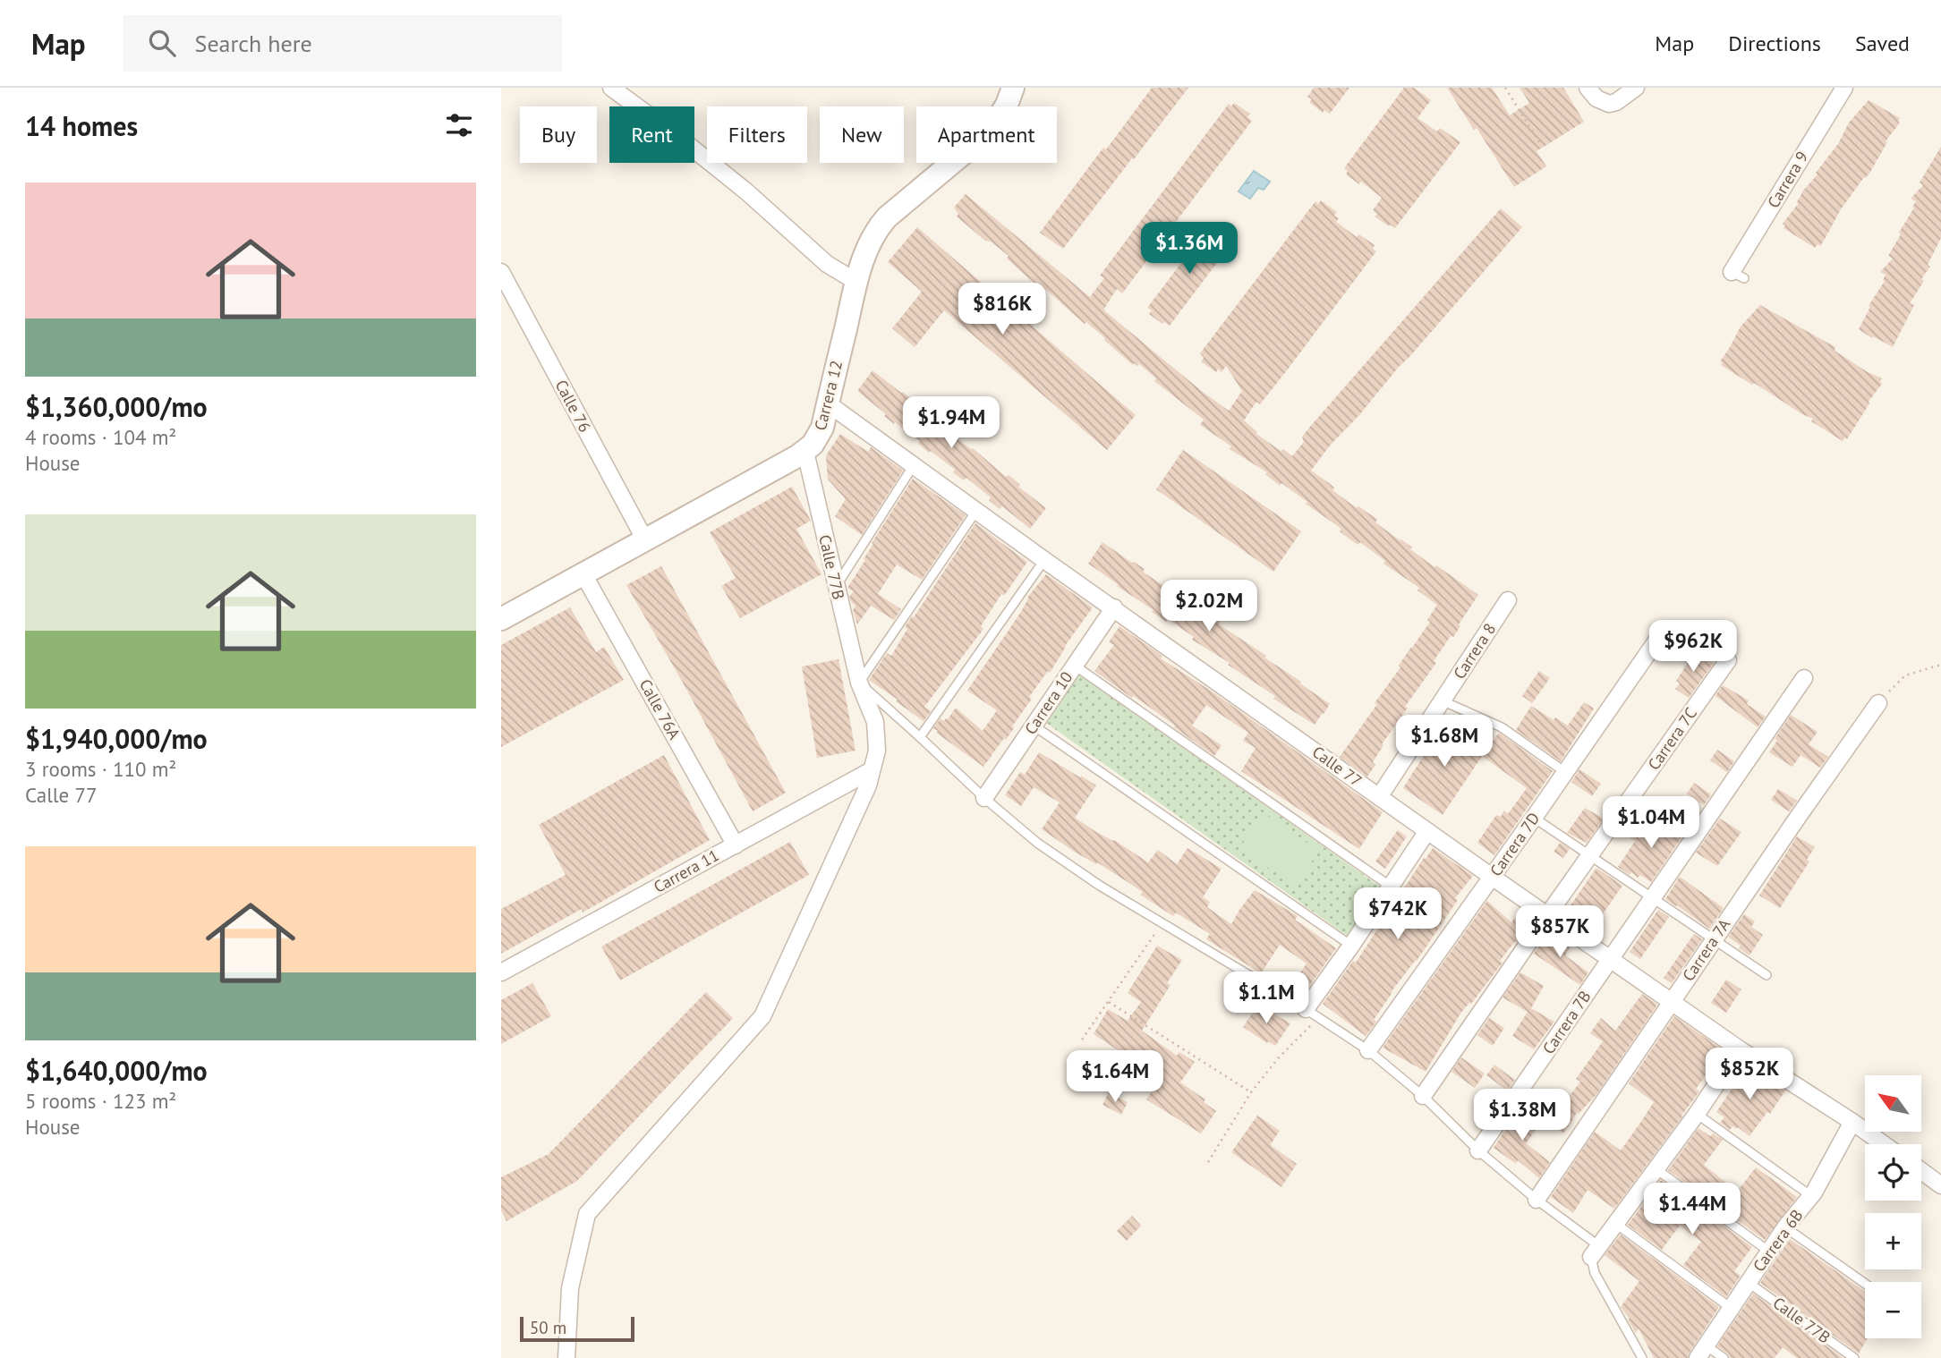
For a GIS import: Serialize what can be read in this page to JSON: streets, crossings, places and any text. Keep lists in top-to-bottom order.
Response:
{
  "streets": {
    "main road": ["Carrera 12"],
    "street": [
      "Carrera 9",
      "Calle 76",
      "Calle 77B",
      "Carrera 8",
      "Carrera 10",
      "Calle 76A",
      "Carrera 7C",
      "Calle 77",
      "Carrera 7D",
      "Carrera 11",
      "Carrera 7A",
      "Carrera 7B",
      "Carrera 6B"
    ]
  },
  "crossings": [
    ["Carrera 12", "Calle 76"],
    ["Carrera 12", "Calle 77B"],
    ["Carrera 12", "Calle 76A"],
    ["Carrera 12", "Calle 77"],
    ["Calle 77B", "Carrera 11"],
    ["Calle 77B", "Carrera 6B"],
    ["Carrera 8", "Calle 77"],
    ["Carrera 10", "Calle 77"],
    ["Calle 76A", "Carrera 11"],
    ["Carrera 7C", "Calle 77"],
    ["Calle 77", "Carrera 7D"],
    ["Calle 77", "Carrera 7A"],
    ["Calle 77", "Carrera 7B"],
    ["Calle 77", "Carrera 6B"]
  ],
  "scale_bar": "50 m",
  "north": "top left",
  "page": {
    "header": "Map",
    "search": "Search here",
    "nav": ["Map", "Directions", "Saved"],
    "heading": "14 homes",
    "chip": [
      "Buy",
      "Rent",
      "Filters",
      "New",
      "Apartment"
    ],
    "list": [
      {
        "name": "$1,360,000/mo",
        "note": "4 rooms · 104 m² · House"
      },
      {
        "name": "$1,940,000/mo",
        "note": "3 rooms · 110 m² · Calle 77"
      },
      {
        "name": "$1,640,000/mo",
        "note": "5 rooms · 123 m² · House"
      }
    ],
    "price": [
      "$1.36M",
      "$816K",
      "$1.94M",
      "$2.02M",
      "$962K",
      "$1.68M",
      "$1.04M",
      "$742K",
      "$857K",
      "$1.1M",
      "$852K",
      "$1.64M",
      "$1.38M",
      "$1.44M"
    ],
    "map_buttons": ["+", "−"],
    "scale": "50 m"
  }
}
